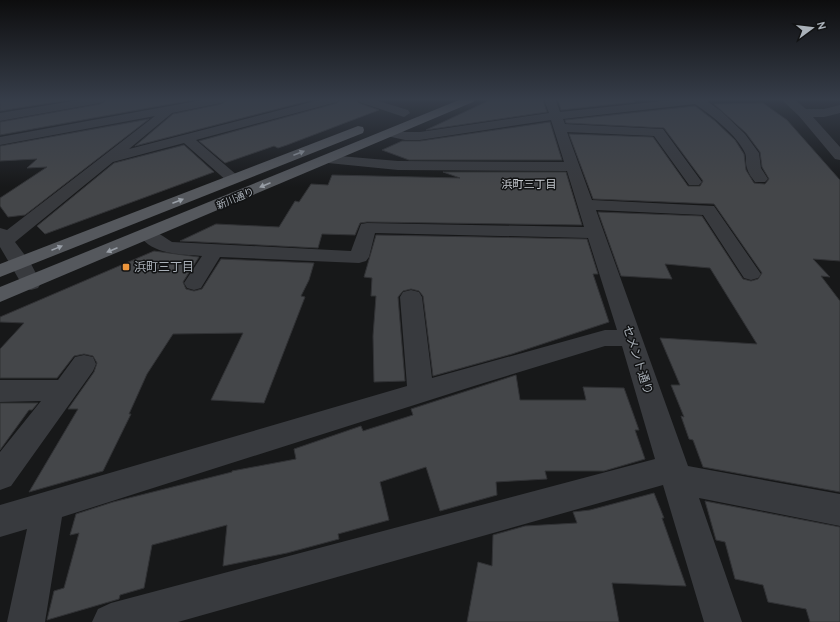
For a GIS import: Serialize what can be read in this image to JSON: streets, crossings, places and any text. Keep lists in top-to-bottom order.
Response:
{
  "streets": {
    "main road": ["新川通り"],
    "street": ["セメント通り"]
  },
  "districts": ["浜町三丁目"],
  "places": {
    "transit": ["浜町三丁目"]
  },
  "north": "right"
}
